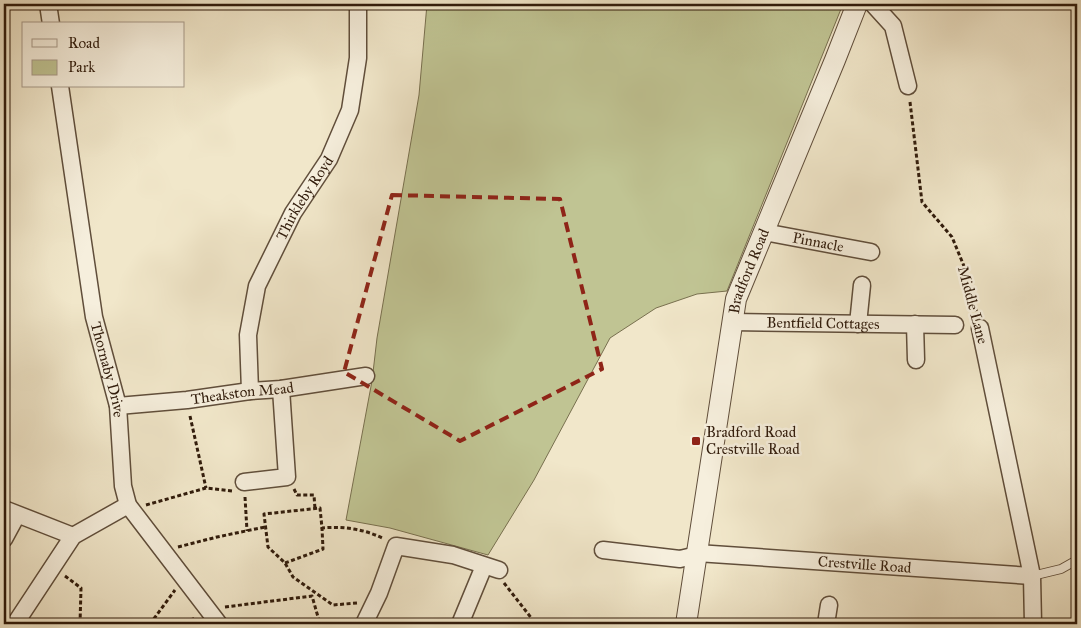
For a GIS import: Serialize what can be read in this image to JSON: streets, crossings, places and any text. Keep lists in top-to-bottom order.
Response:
{
  "streets": {
    "street": [
      "Thirkleby Royd",
      "Pinnacle",
      "Bradford Road",
      "Middle Lane",
      "Bentfield Cottages",
      "Thornaby Drive",
      "Theakston Mead",
      "Crestville Road"
    ]
  },
  "crossings": [
    ["Thirkleby Royd", "Theakston Mead"],
    ["Pinnacle", "Bradford Road"],
    ["Bradford Road", "Bentfield Cottages"],
    ["Bradford Road", "Crestville Road"],
    ["Middle Lane", "Crestville Road"],
    ["Thornaby Drive", "Theakston Mead"]
  ],
  "places": {
    "transit": ["Bradford Road Crestville Road"]
  },
  "legend": ["Road", "Park"]
}
